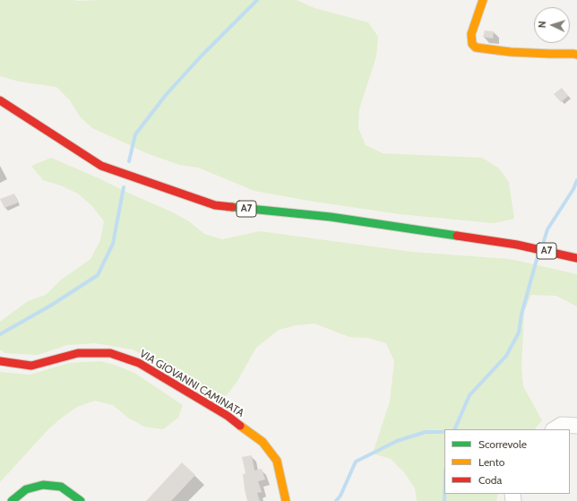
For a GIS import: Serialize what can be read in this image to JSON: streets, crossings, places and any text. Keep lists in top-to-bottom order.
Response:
{
  "streets": {
    "main road": ["A7", "VIA GIOVANNI CAMINATA"]
  },
  "legend": ["Scorrevole", "Lento", "Coda"],
  "north": "left"
}
